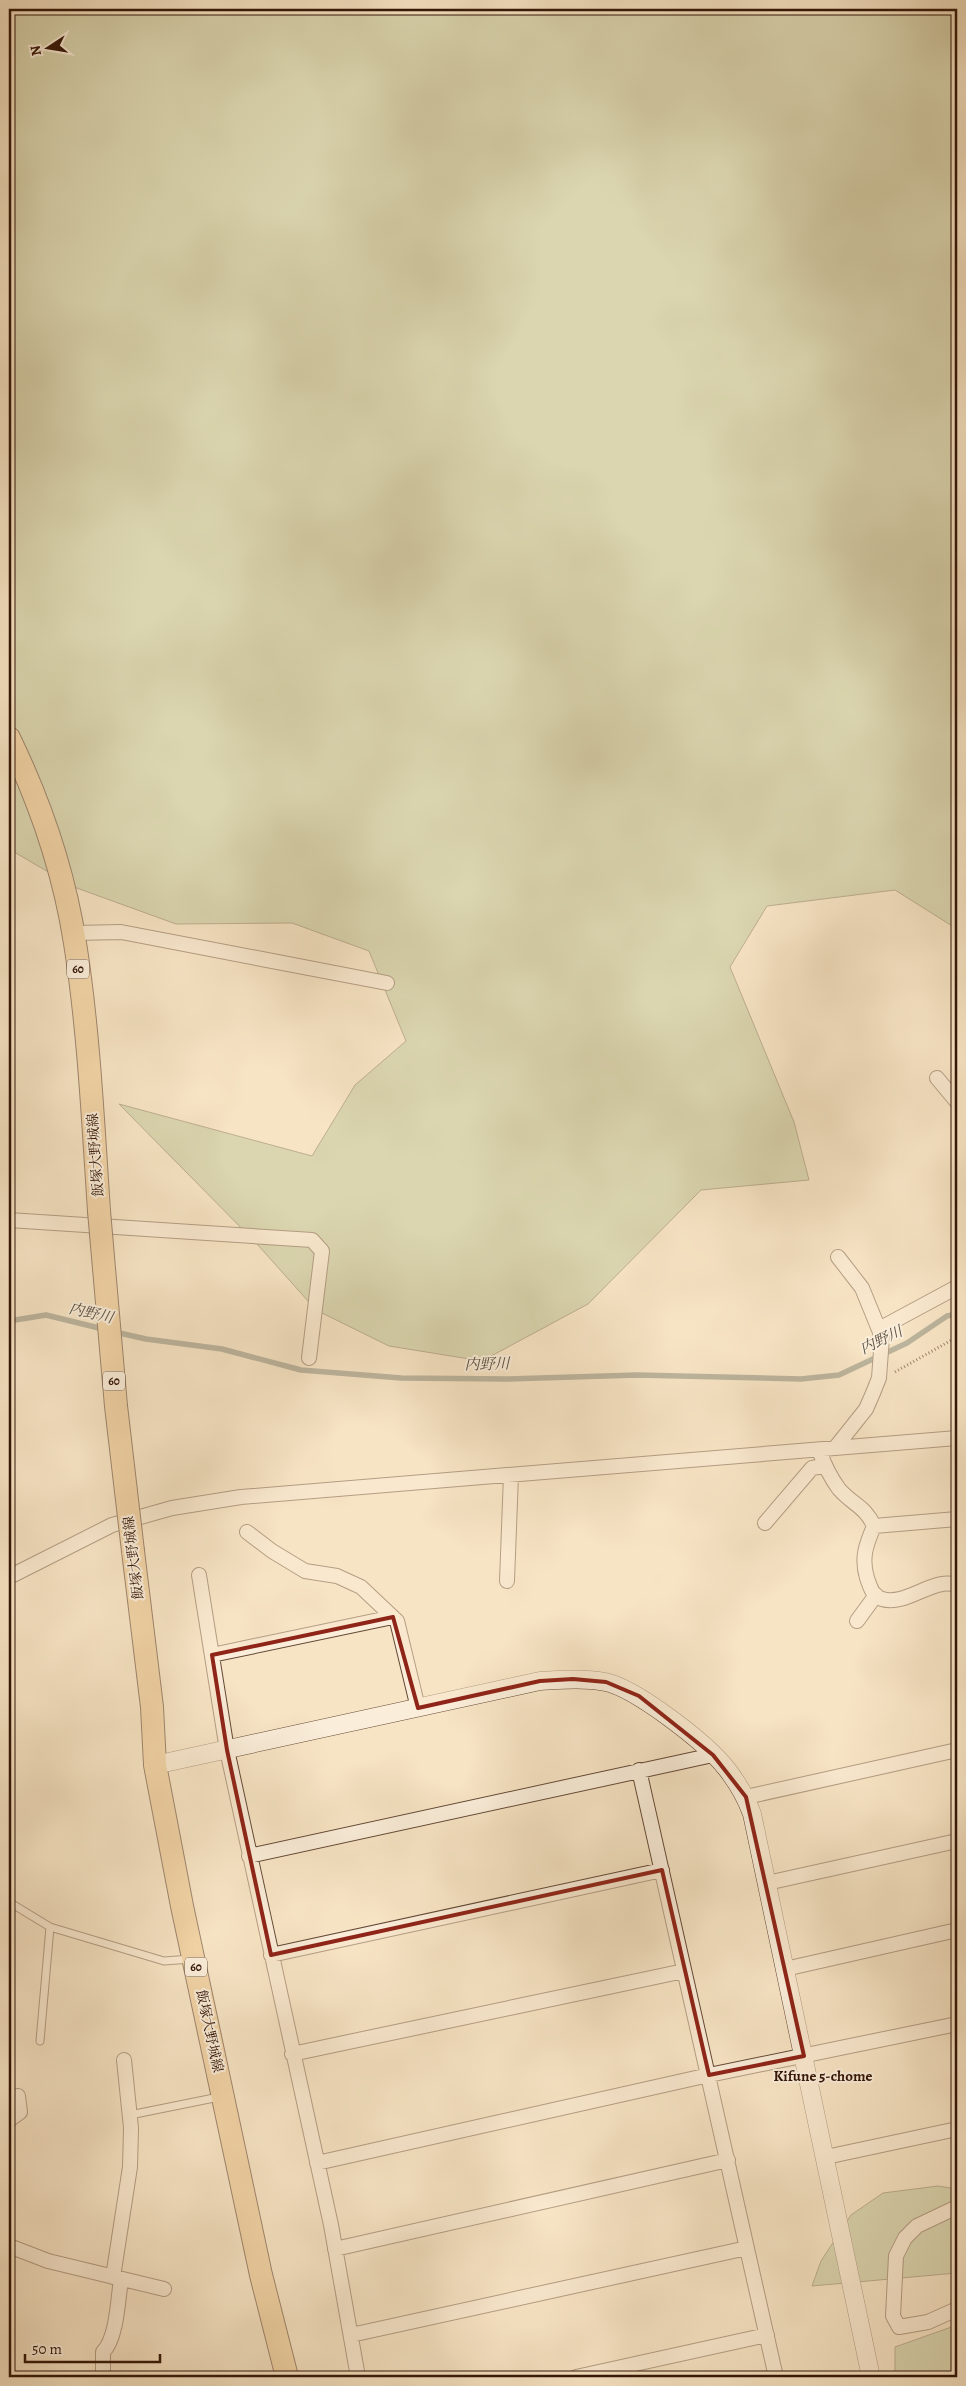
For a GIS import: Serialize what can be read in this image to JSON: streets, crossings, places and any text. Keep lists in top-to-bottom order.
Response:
{
  "streets": {
    "main road": ["60", "飯塚大野城線"]
  },
  "districts": ["Kifune 5-chome"],
  "water": ["内野川"],
  "scale_bar": "50 m",
  "north": "left"
}
